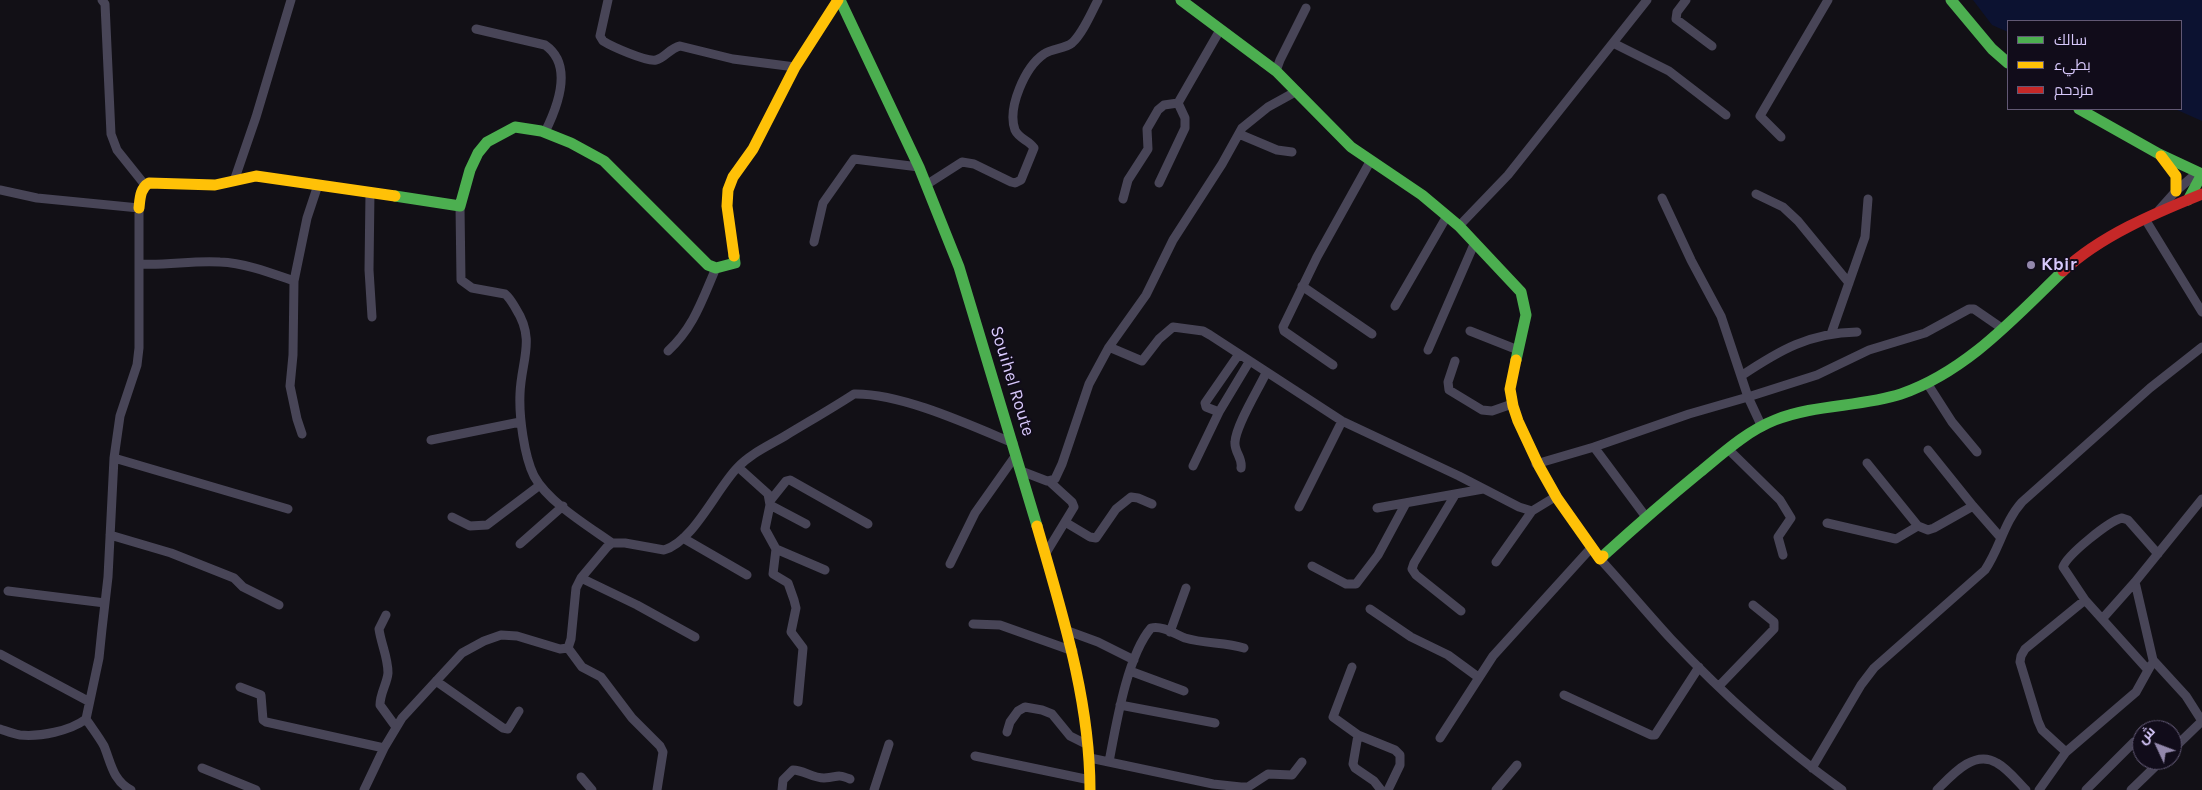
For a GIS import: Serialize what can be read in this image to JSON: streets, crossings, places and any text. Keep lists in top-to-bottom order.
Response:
{
  "streets": {
    "street": ["Souihel Route"]
  },
  "places": ["Kbir"],
  "legend": ["سالك", "بطيء", "مزدحم"],
  "north": "top left"
}
